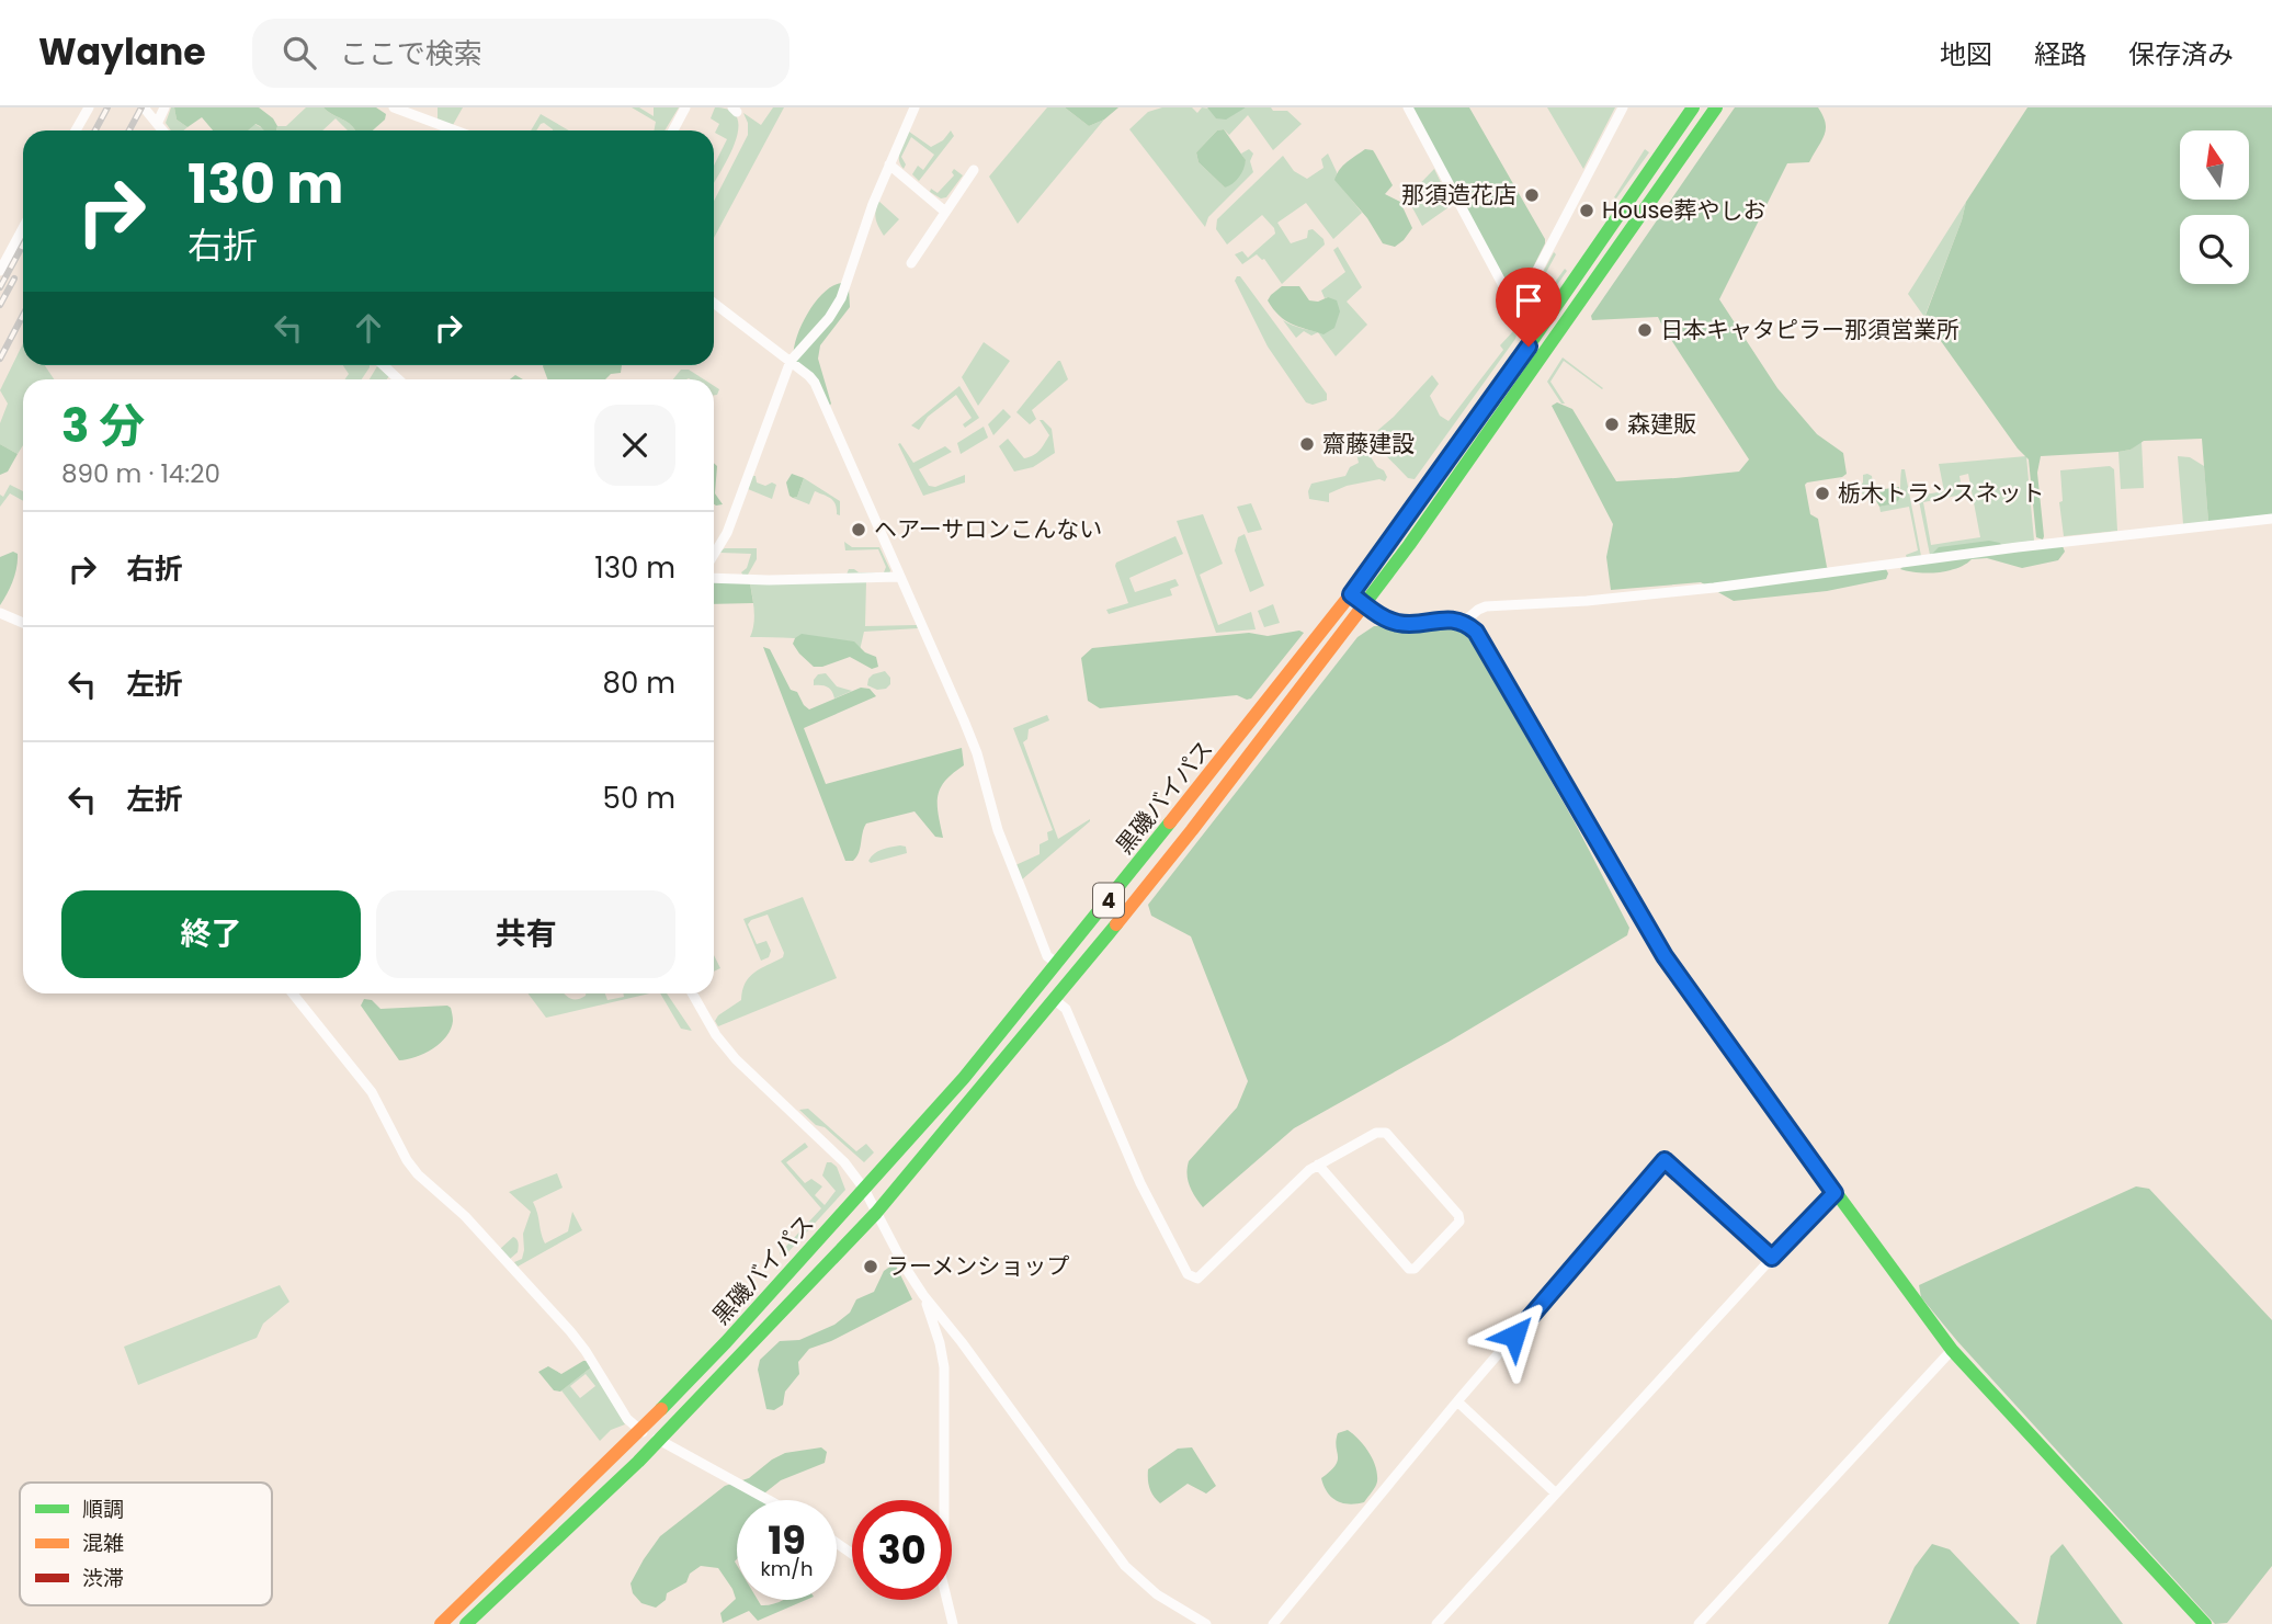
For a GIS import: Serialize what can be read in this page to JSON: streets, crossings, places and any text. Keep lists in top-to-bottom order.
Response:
{
  "streets": {
    "main road": ["黒磯バイパス", "4"]
  },
  "places": [
    "那須造花店",
    "House葬やしお",
    "日本キャタピラー那須営業所",
    "森建販",
    "齋藤建設",
    "栃木トランスネット",
    "ヘアーサロンこんない",
    "ラーメンショップ"
  ],
  "legend": ["順調", "混雑", "渋滞"],
  "north": "top",
  "page": {
    "header": "Waylane",
    "search": "ここで検索",
    "nav": ["地図", "経路", "保存済み"],
    "turn": ["130 m", "右折"],
    "heading": ["3 分", "890 m · 14:20"],
    "list": [
      {
        "name": "右折",
        "value": "130 m"
      },
      {
        "name": "左折",
        "value": "80 m"
      },
      {
        "name": "左折",
        "value": "50 m"
      }
    ],
    "buttons": ["終了", "共有"],
    "speed": "19 km/h",
    "limit": "30"
  }
}
